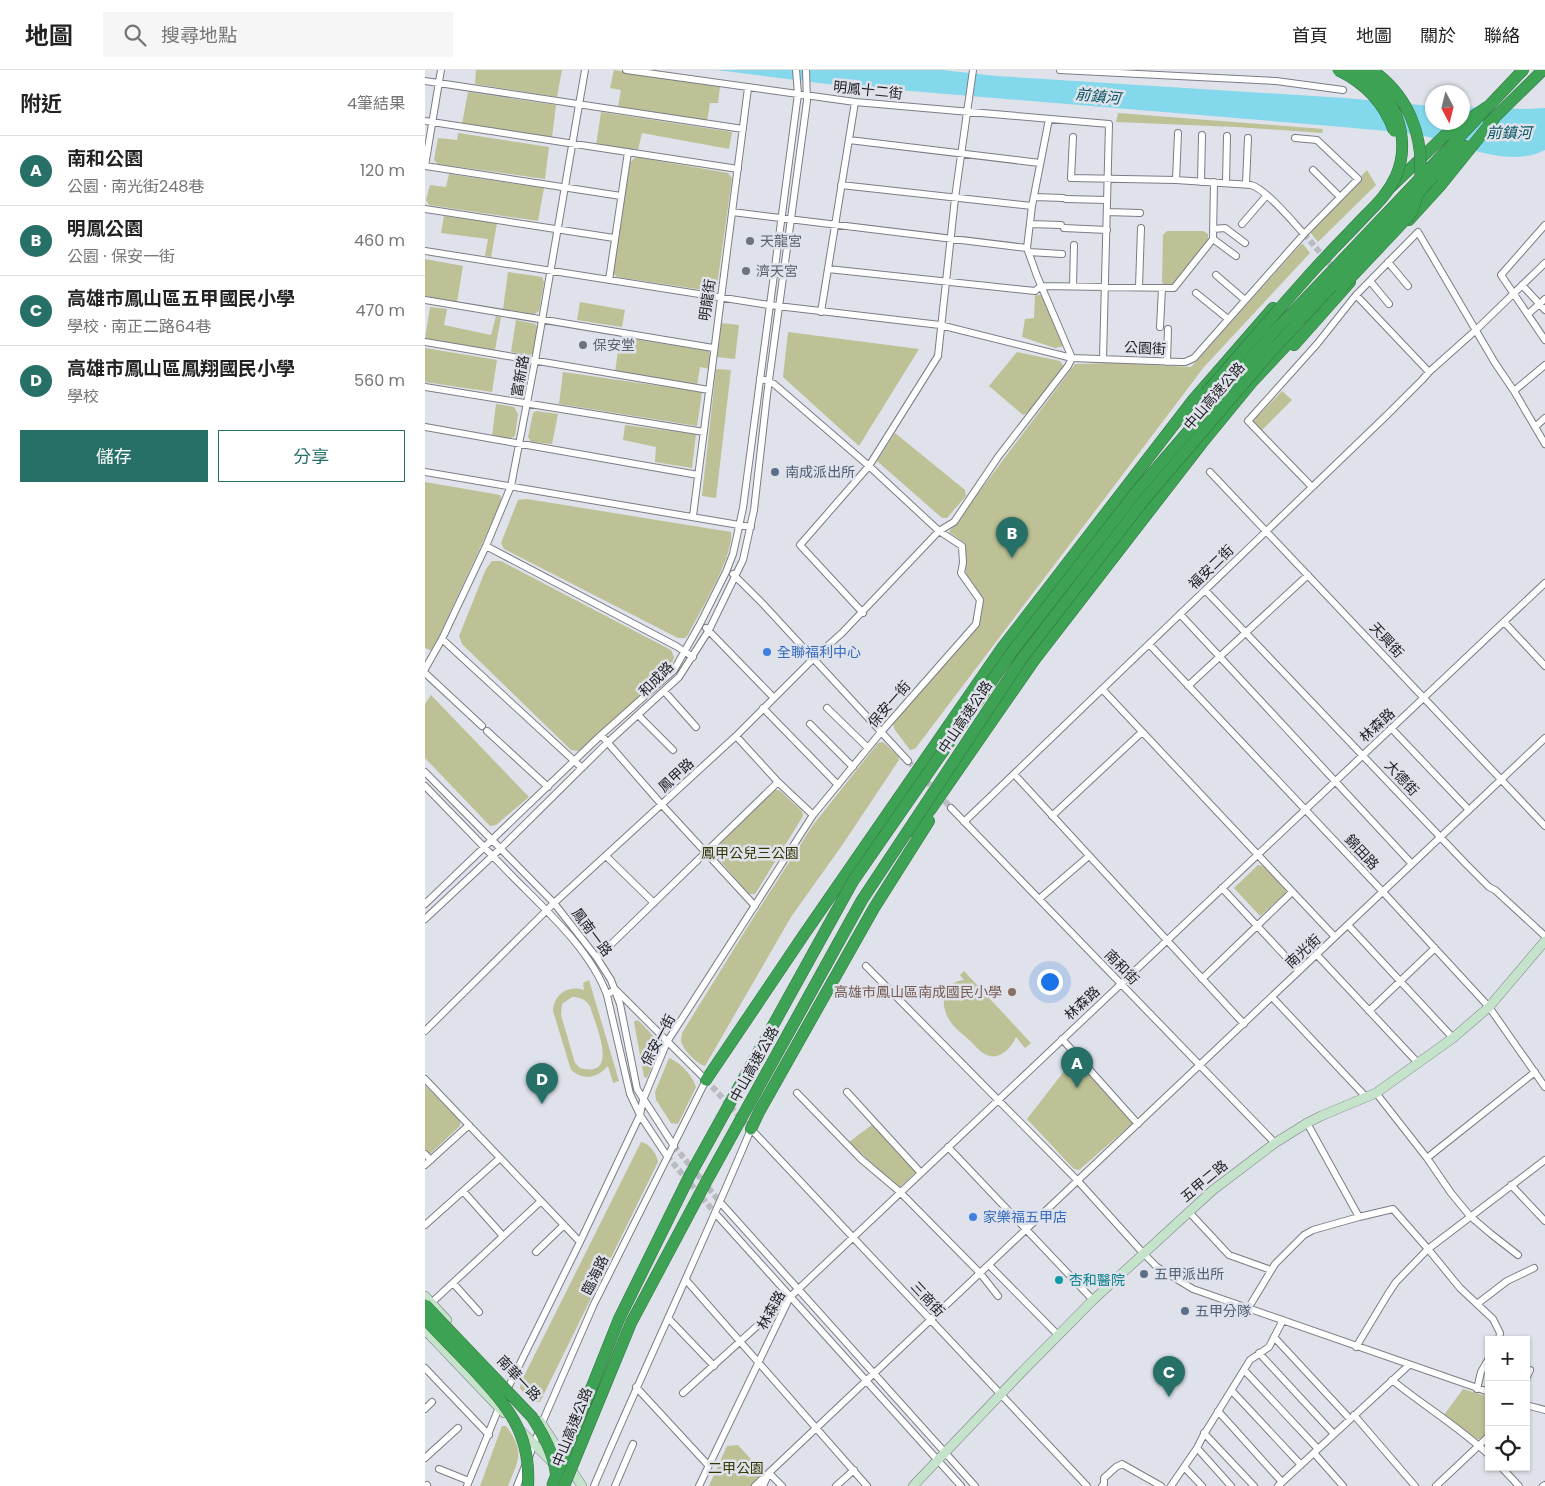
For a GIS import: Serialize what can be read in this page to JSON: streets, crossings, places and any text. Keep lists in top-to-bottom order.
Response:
{
  "streets": {
    "highway": ["中山高速公路"],
    "main road": ["五甲二路", "南華一路"],
    "street": [
      "明鳳十二街",
      "明龍街",
      "公園街",
      "富新路",
      "福安二街",
      "天興街",
      "和成路",
      "保安一街",
      "林森路",
      "鳳甲路",
      "大德街",
      "錦田路",
      "鳳南一路",
      "南光街",
      "南和街",
      "臨海路",
      "三商街"
    ]
  },
  "crossings": [
    ["明鳳十二街", "明龍街"],
    ["明鳳十二街", "和成路"],
    ["明龍街", "公園街"],
    ["公園街", "富新路"],
    ["公園街", "和成路"],
    ["福安二街", "天興街"],
    ["福安二街", "大德街"],
    ["福安二街", "錦田路"],
    ["福安二街", "南和街"],
    ["天興街", "林森路"],
    ["天興街", "南光街"],
    ["和成路", "保安一街"],
    ["和成路", "鳳南一路"],
    ["保安一街", "鳳甲路"],
    ["保安一街", "鳳南一路"],
    ["保安一街", "南華一路"],
    ["林森路", "大德街"],
    ["林森路", "錦田路"],
    ["林森路", "南和街"],
    ["林森路", "三商街"],
    ["鳳甲路", "鳳南一路"],
    ["大德街", "南光街"],
    ["錦田路", "南光街"],
    ["錦田路", "五甲二路"],
    ["鳳南一路", "臨海路"],
    ["南光街", "南和街"],
    ["南光街", "三商街"],
    ["南和街", "五甲二路"],
    ["五甲二路", "三商街"],
    ["臨海路", "南華一路"]
  ],
  "water": ["前鎮河"],
  "parks": ["鳳甲公兒三公園", "二甲公園"],
  "places": [
    "天龍宮",
    "濟天宮",
    "保安堂",
    "南成派出所",
    "全聯福利中心",
    "高雄市鳳山區南成國民小學",
    "家樂福五甲店",
    "五甲派出所",
    "杏和醫院",
    "五甲分隊"
  ],
  "north": "bottom",
  "page": {
    "header": "地圖",
    "search": "搜尋地點",
    "nav": [
      "首頁",
      "地圖",
      "關於",
      "聯絡"
    ],
    "heading": ["附近", "4筆結果"],
    "list": [
      {
        "mark": "A",
        "name": "南和公園",
        "note": "公園 · 南光街248巷",
        "value": "120 m"
      },
      {
        "mark": "B",
        "name": "明鳳公園",
        "note": "公園 · 保安一街",
        "value": "460 m"
      },
      {
        "mark": "C",
        "name": "高雄市鳳山區五甲國民小學",
        "note": "學校 · 南正二路64巷",
        "value": "470 m"
      },
      {
        "mark": "D",
        "name": "高雄市鳳山區鳳翔國民小學",
        "note": "學校",
        "value": "560 m"
      }
    ],
    "buttons": ["儲存", "分享"],
    "pins": [
      "B",
      "A",
      "D",
      "C"
    ],
    "map_buttons": ["+", "−"]
  }
}
